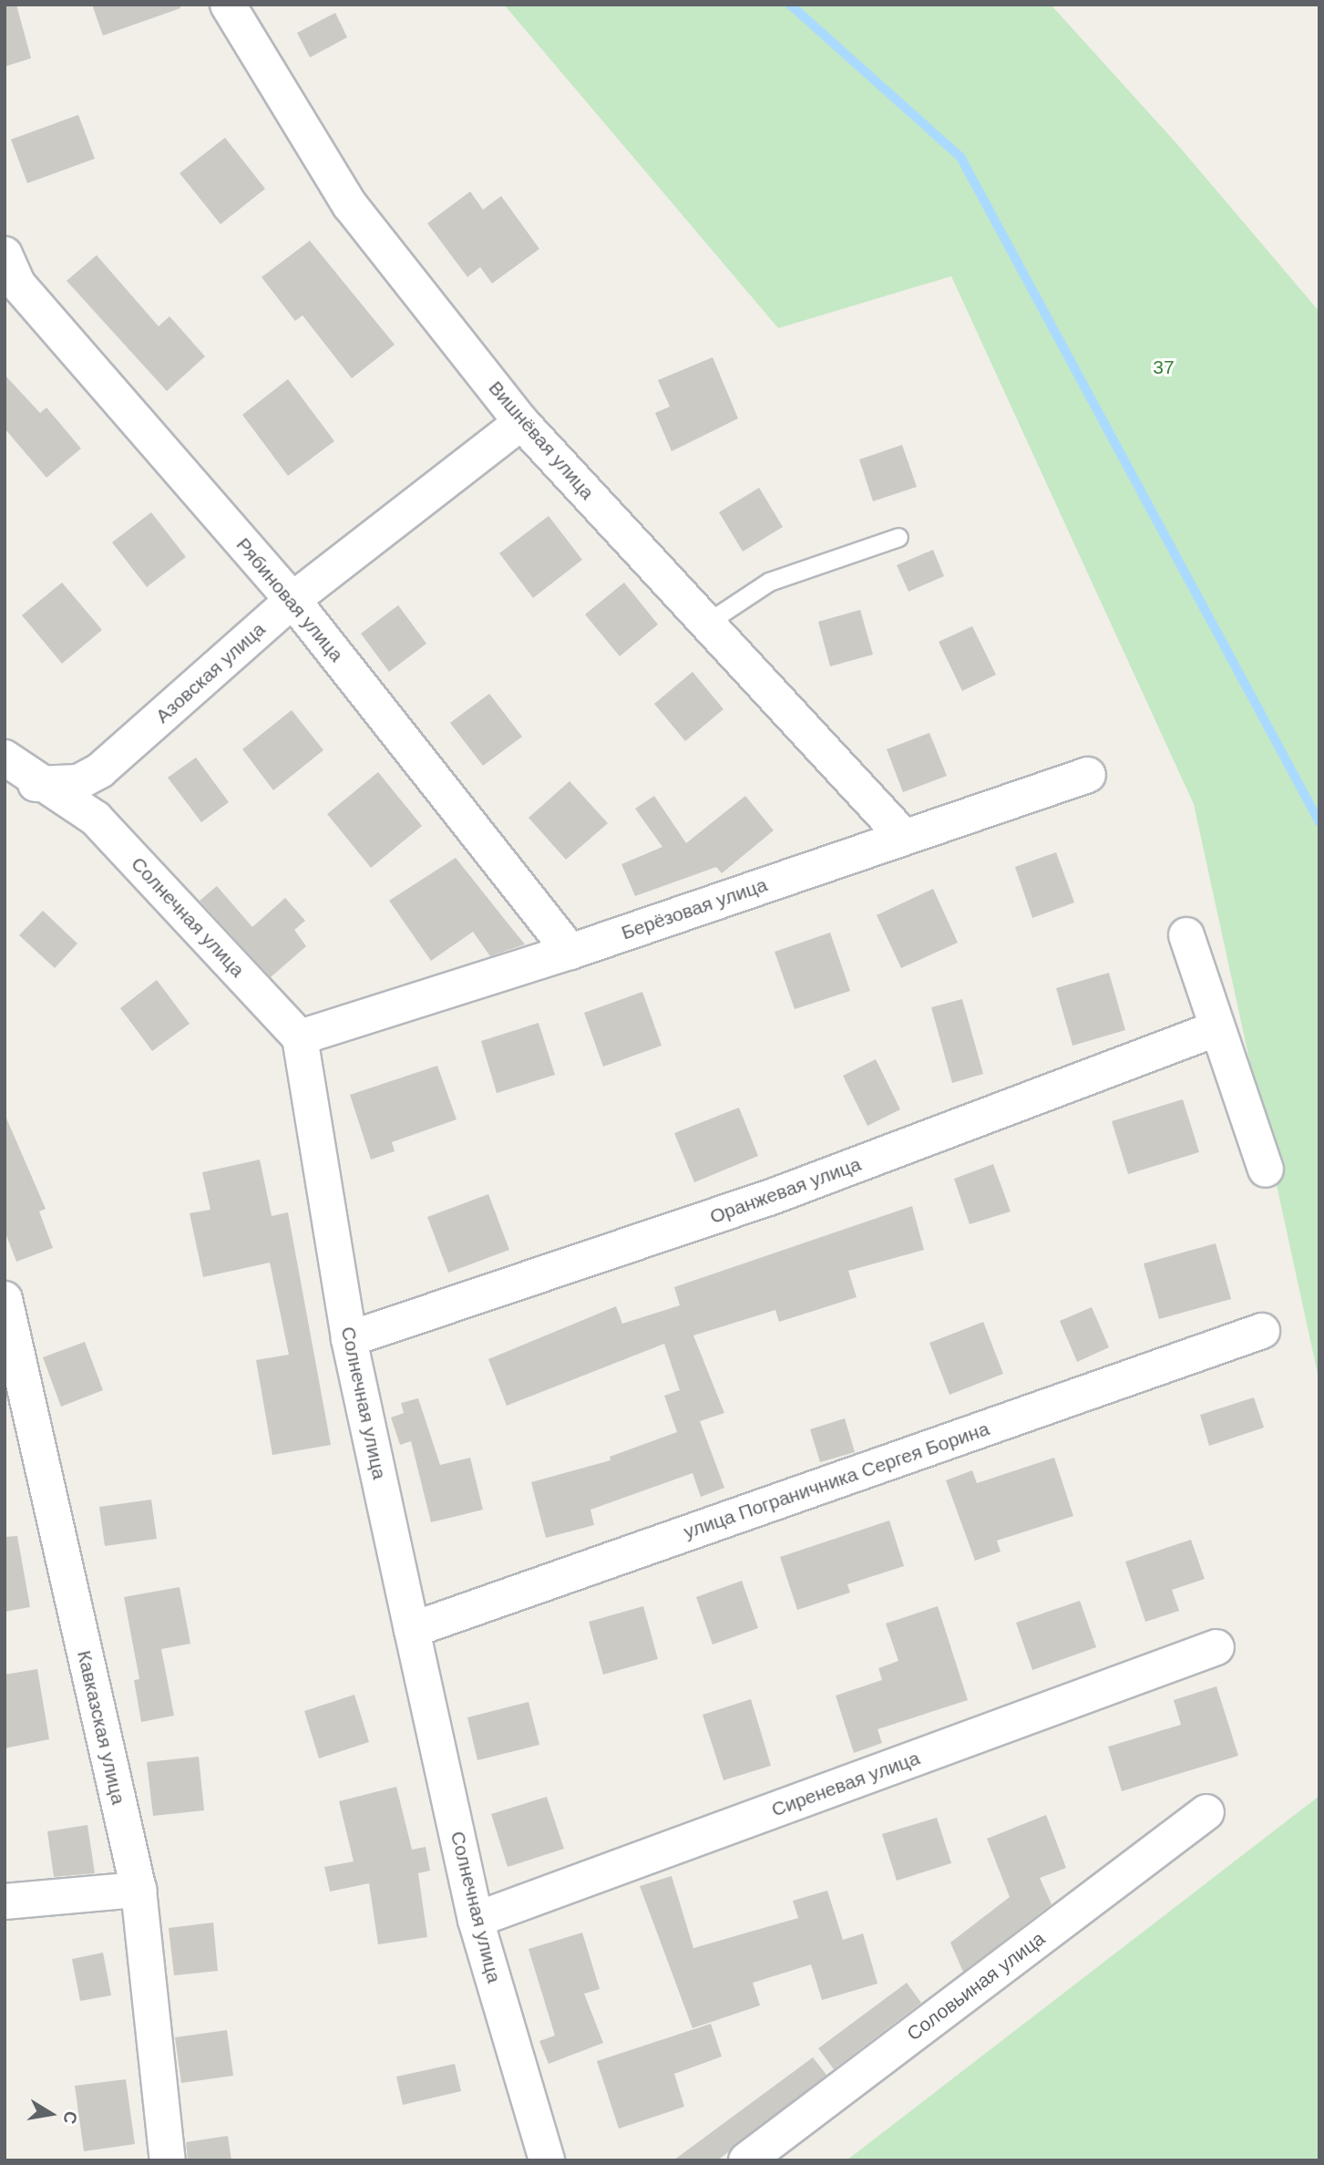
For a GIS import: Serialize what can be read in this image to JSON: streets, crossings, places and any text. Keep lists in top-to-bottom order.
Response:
{
  "streets": {
    "street": [
      "Вишнёвая улица",
      "Рябиновая улица",
      "Азовская улица",
      "Берёзовая улица",
      "Солнечная улица",
      "Оранжевая улица",
      "улица Пограничника Сергея Борина",
      "Кавказская улица",
      "Сиреневая улица",
      "Соловьиная улица"
    ]
  },
  "crossings": [
    ["Вишнёвая улица", "Азовская улица"],
    ["Вишнёвая улица", "Берёзовая улица"],
    ["Рябиновая улица", "Азовская улица"],
    ["Рябиновая улица", "Берёзовая улица"],
    ["Азовская улица", "Солнечная улица"],
    ["Берёзовая улица", "Солнечная улица"],
    ["Солнечная улица", "Оранжевая улица"],
    ["Солнечная улица", "улица Пограничника Сергея Борина"],
    ["Солнечная улица", "Сиреневая улица"]
  ],
  "parks": ["37"],
  "north": "right"
}
